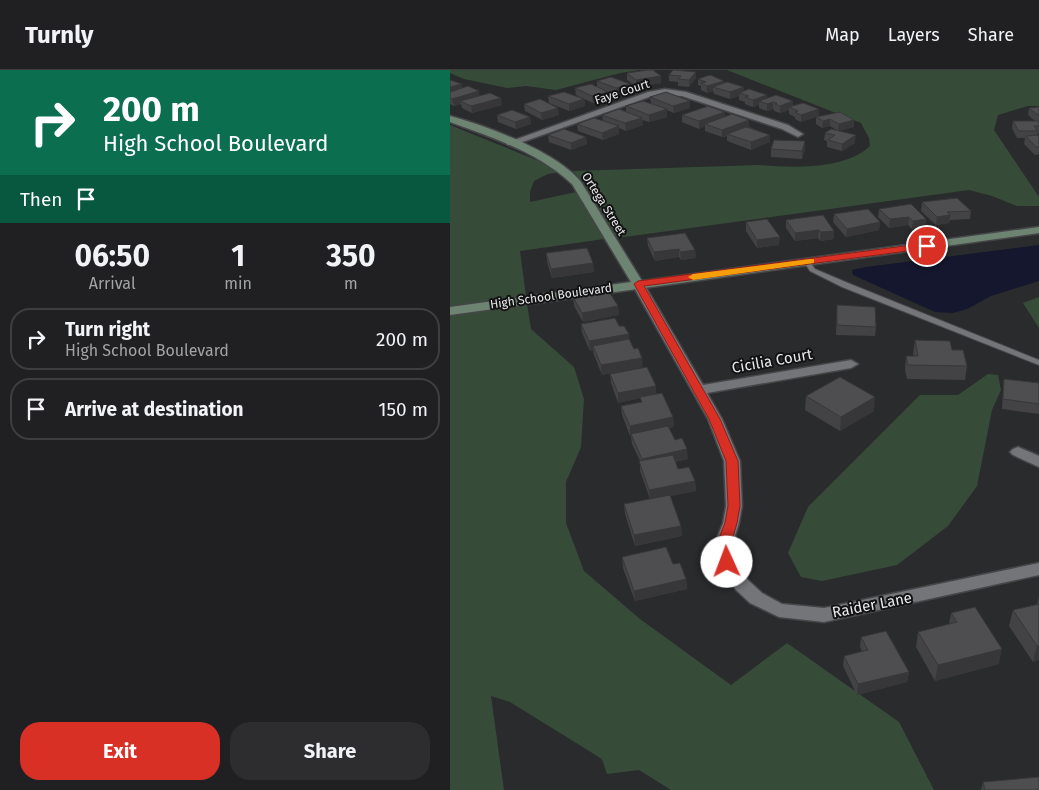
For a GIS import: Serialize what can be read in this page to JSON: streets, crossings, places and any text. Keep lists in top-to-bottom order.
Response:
{
  "streets": {
    "street": [
      "Faye Court",
      "Ortega Street",
      "High School Boulevard",
      "Cicilia Court",
      "Raider Lane"
    ]
  },
  "crossings": [
    ["Faye Court", "Ortega Street"],
    ["Ortega Street", "High School Boulevard"],
    ["Ortega Street", "Raider Lane"],
    ["High School Boulevard", "Raider Lane"],
    ["Cicilia Court", "Raider Lane"]
  ],
  "page": {
    "header": "Turnly",
    "nav": ["Map", "Layers", "Share"],
    "turn": ["200 m", "High School Boulevard"],
    "then": "Then",
    "eta": [
      "06:50",
      "Arrival",
      "1",
      "min",
      "350",
      "m"
    ],
    "list": [
      {
        "name": "Turn right",
        "note": "High School Boulevard",
        "value": "200 m"
      },
      {
        "name": "Arrive at destination",
        "value": "150 m"
      }
    ],
    "buttons": ["Exit", "Share"]
  }
}
